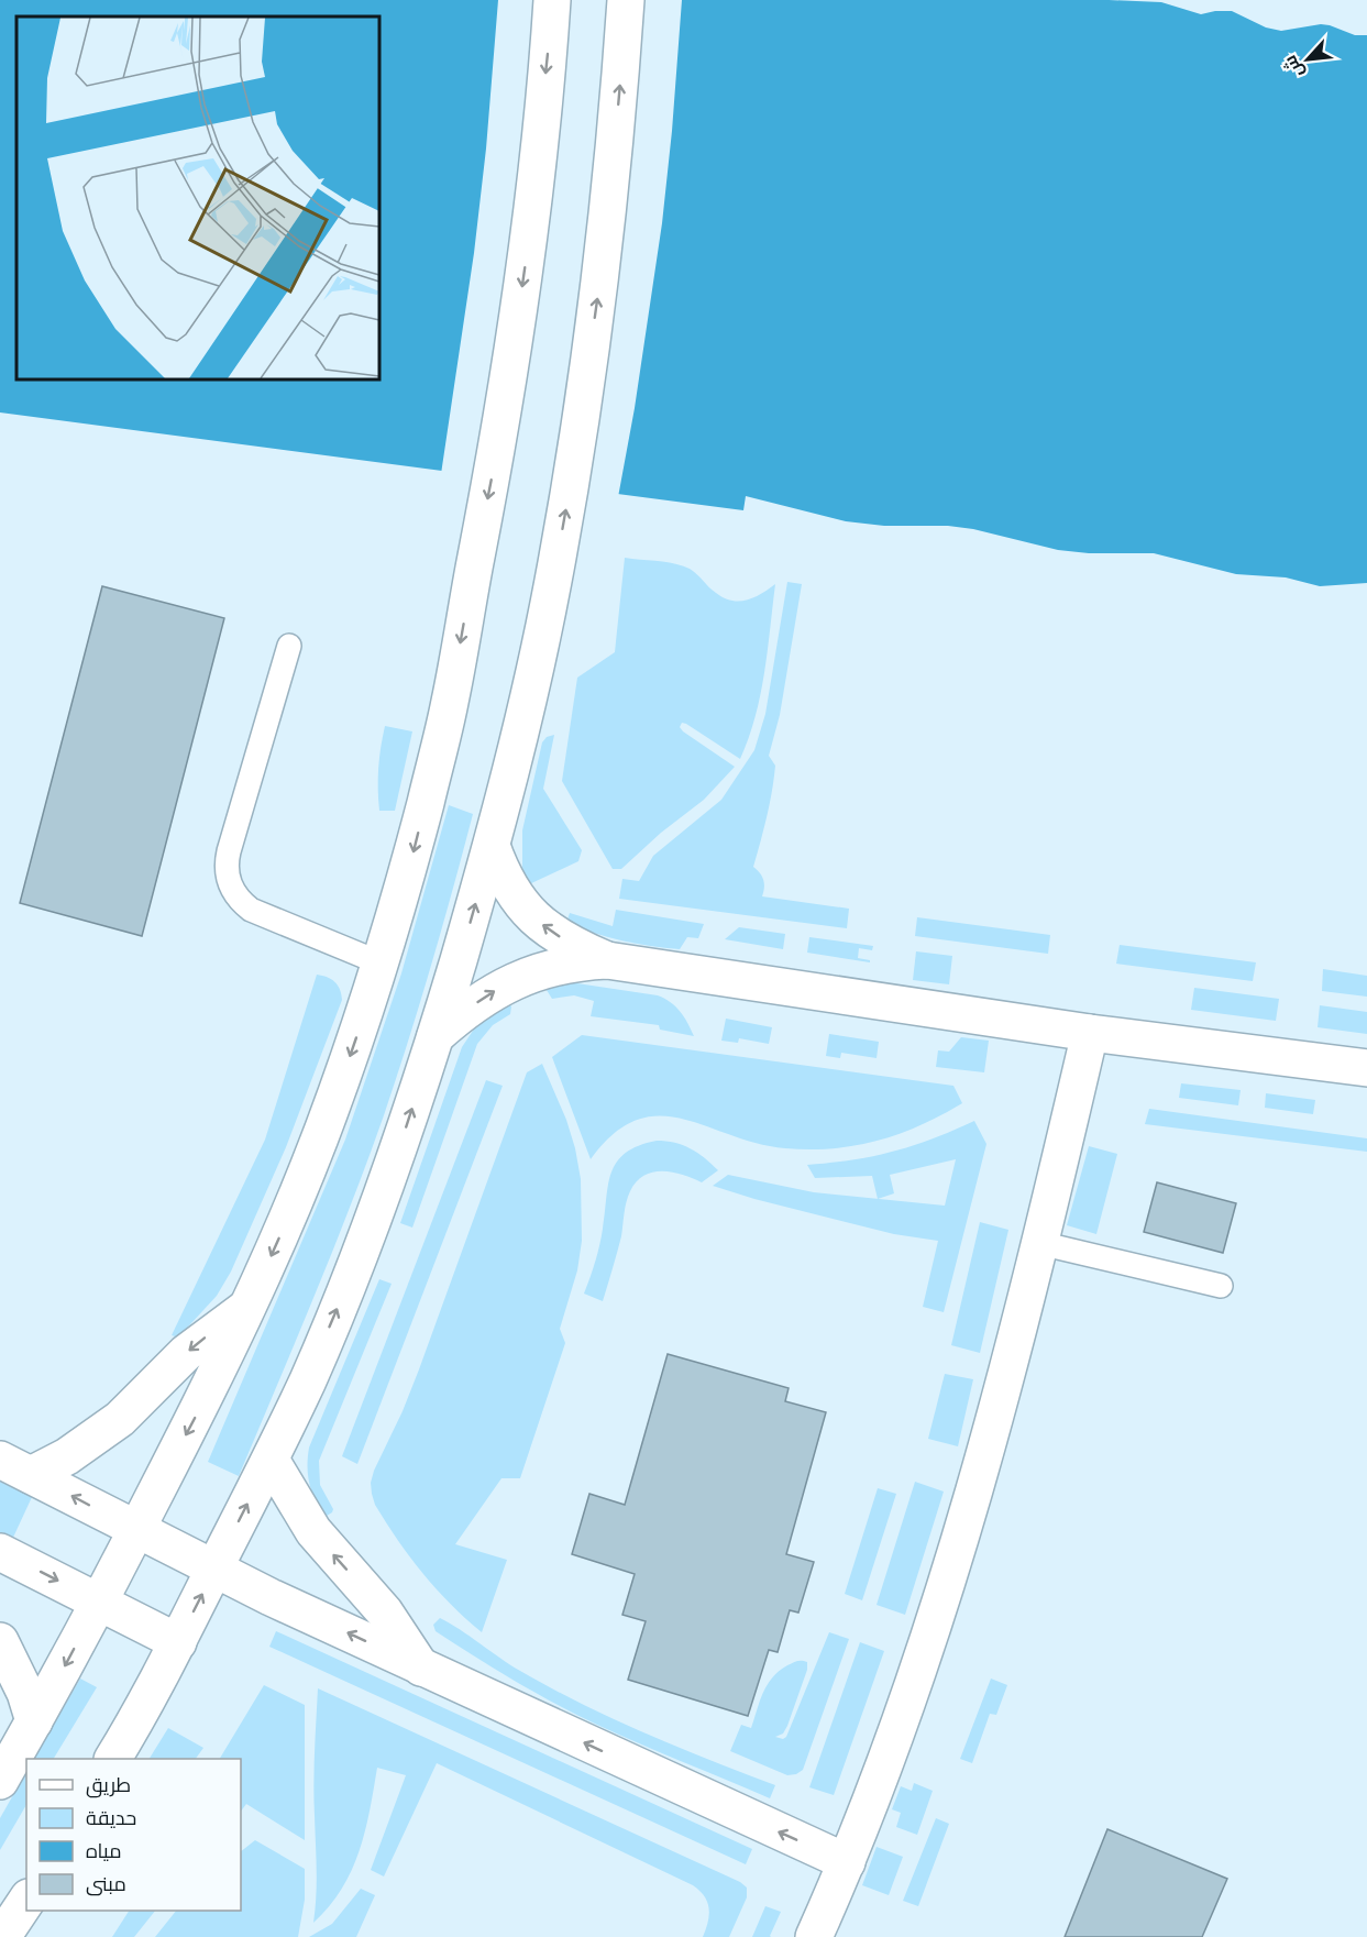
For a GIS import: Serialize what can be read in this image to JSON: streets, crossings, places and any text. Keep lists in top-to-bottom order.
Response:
{
  "legend": [
    "طريق",
    "حديقة",
    "مياه",
    "مبنى"
  ],
  "north": "bottom left"
}
